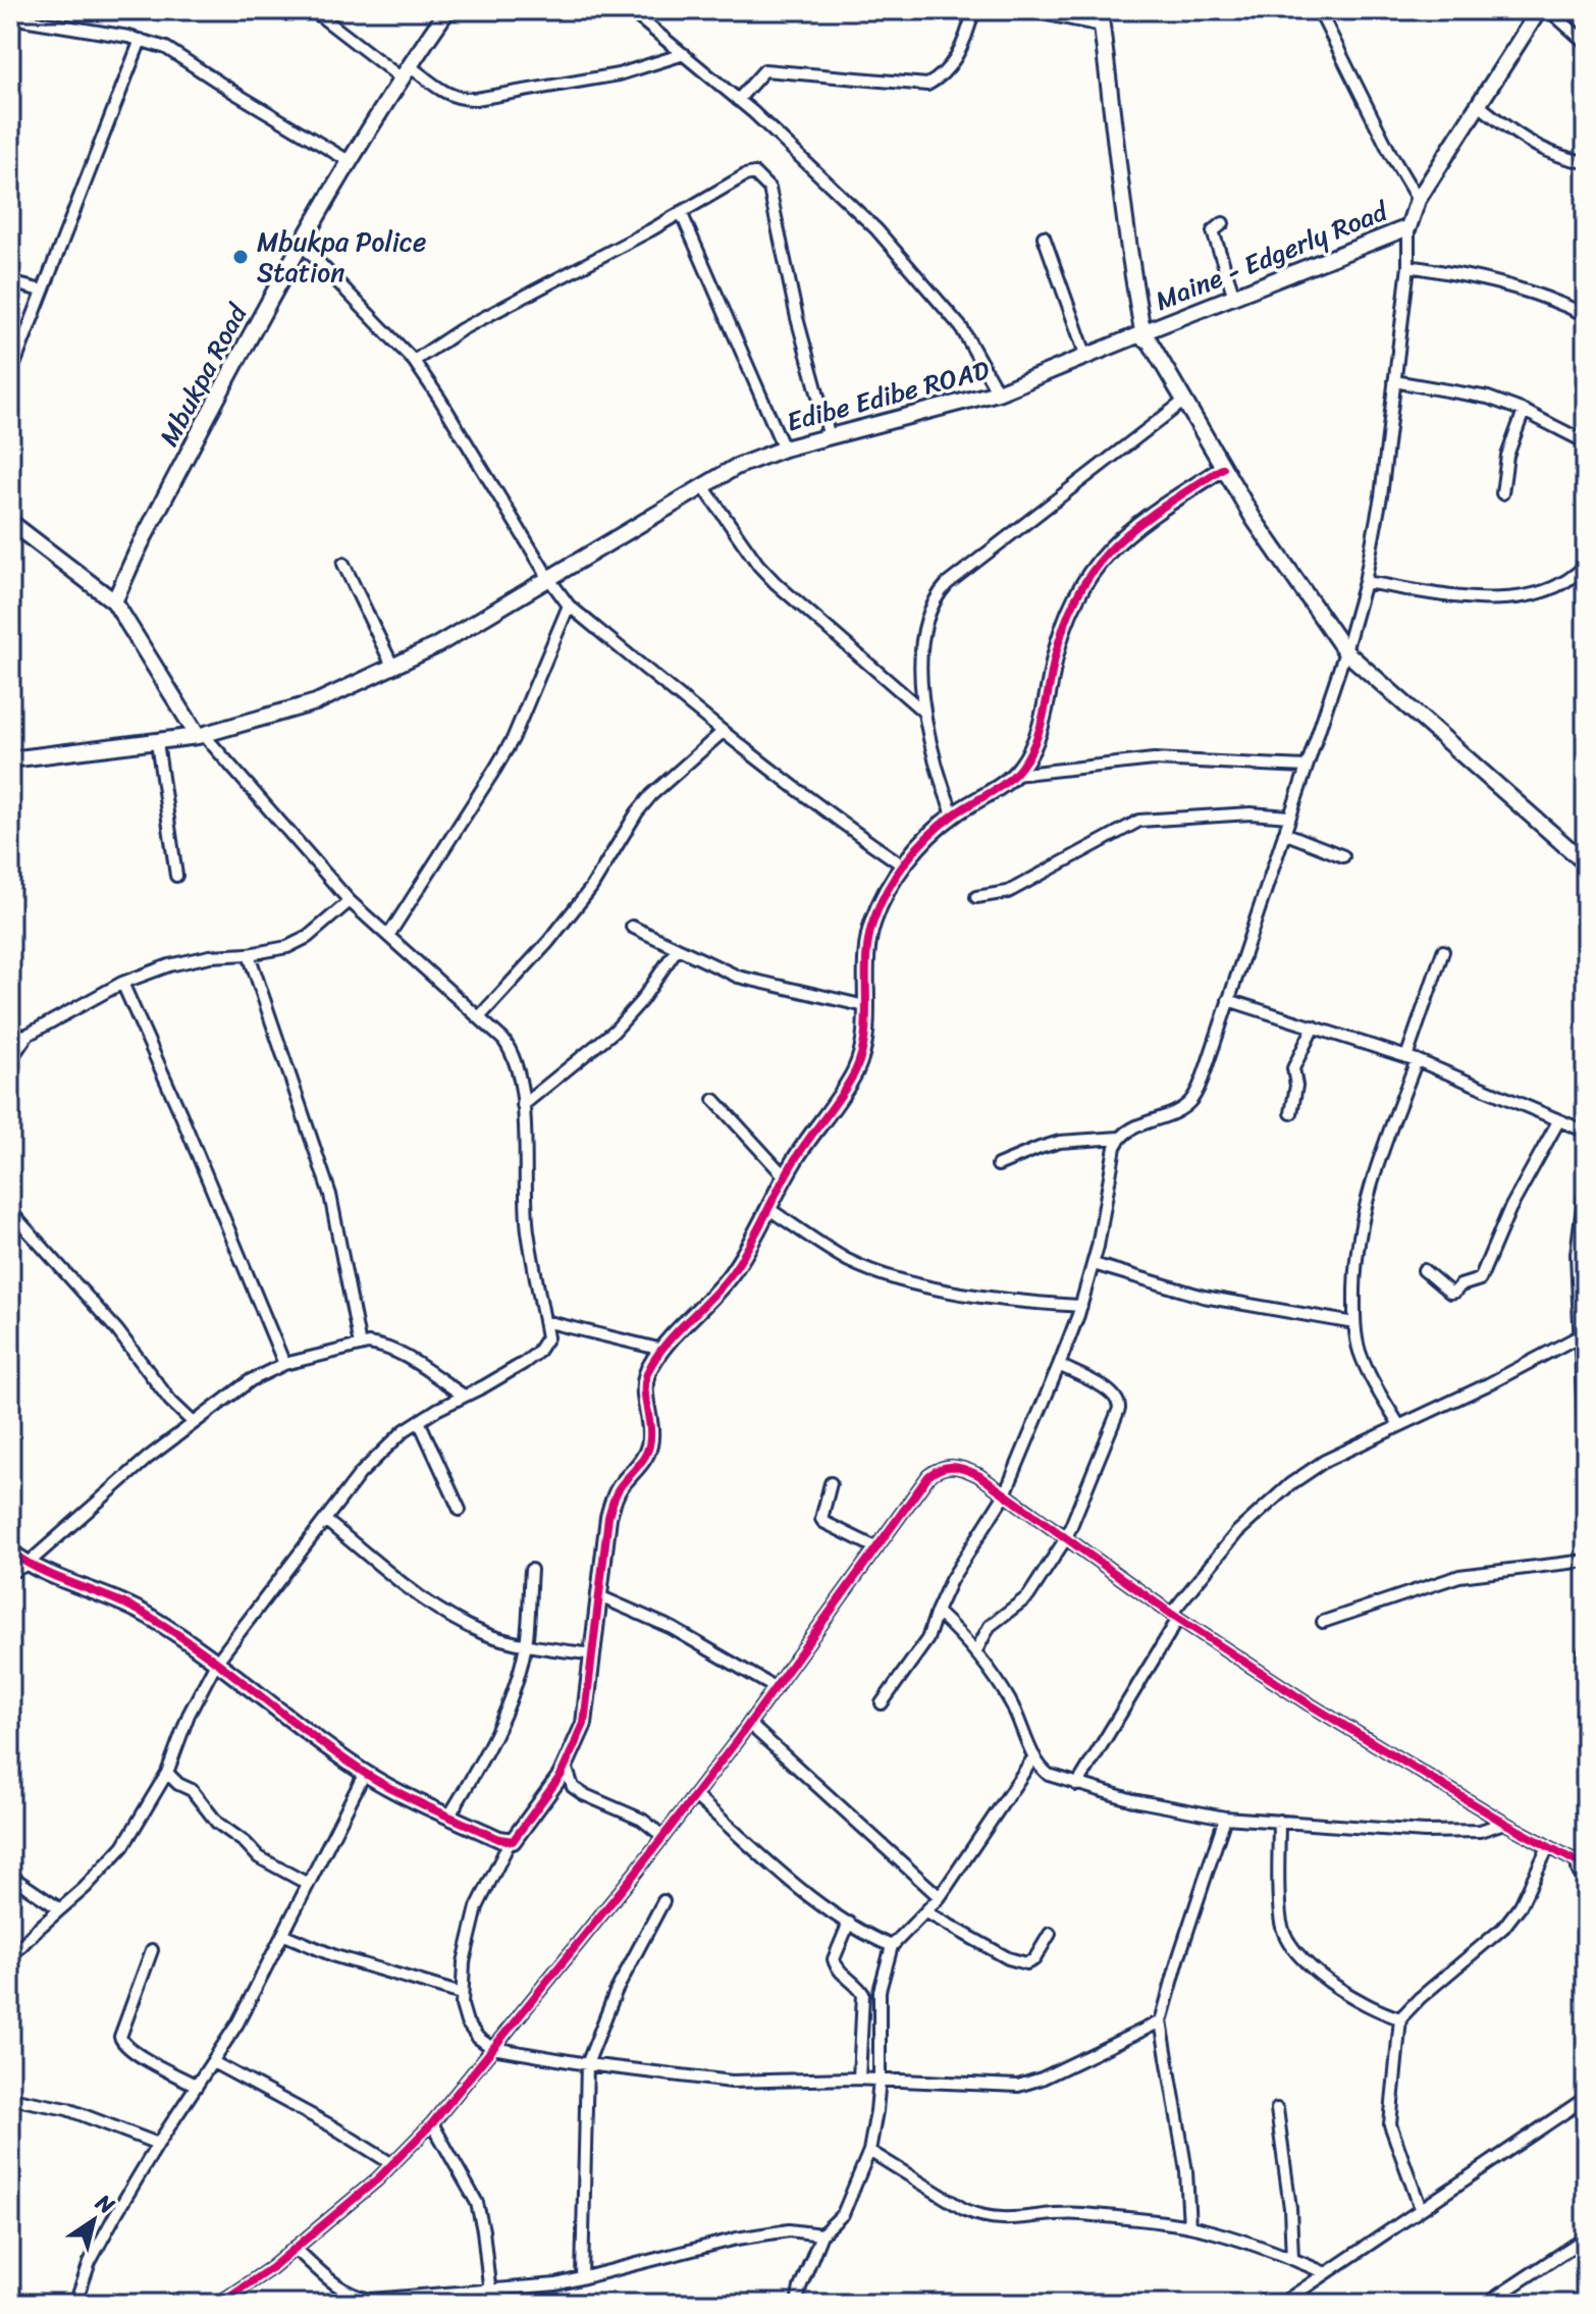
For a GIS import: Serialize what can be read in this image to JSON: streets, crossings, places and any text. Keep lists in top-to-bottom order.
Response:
{
  "streets": {
    "street": ["Maine - Edgerly Road", "Mbukpa Road", "Edibe Edibe ROAD"]
  },
  "crossings": [
    ["Maine - Edgerly Road", "Edibe Edibe ROAD"]
  ],
  "places": ["Mbukpa Police Station"],
  "north": "top right"
}
